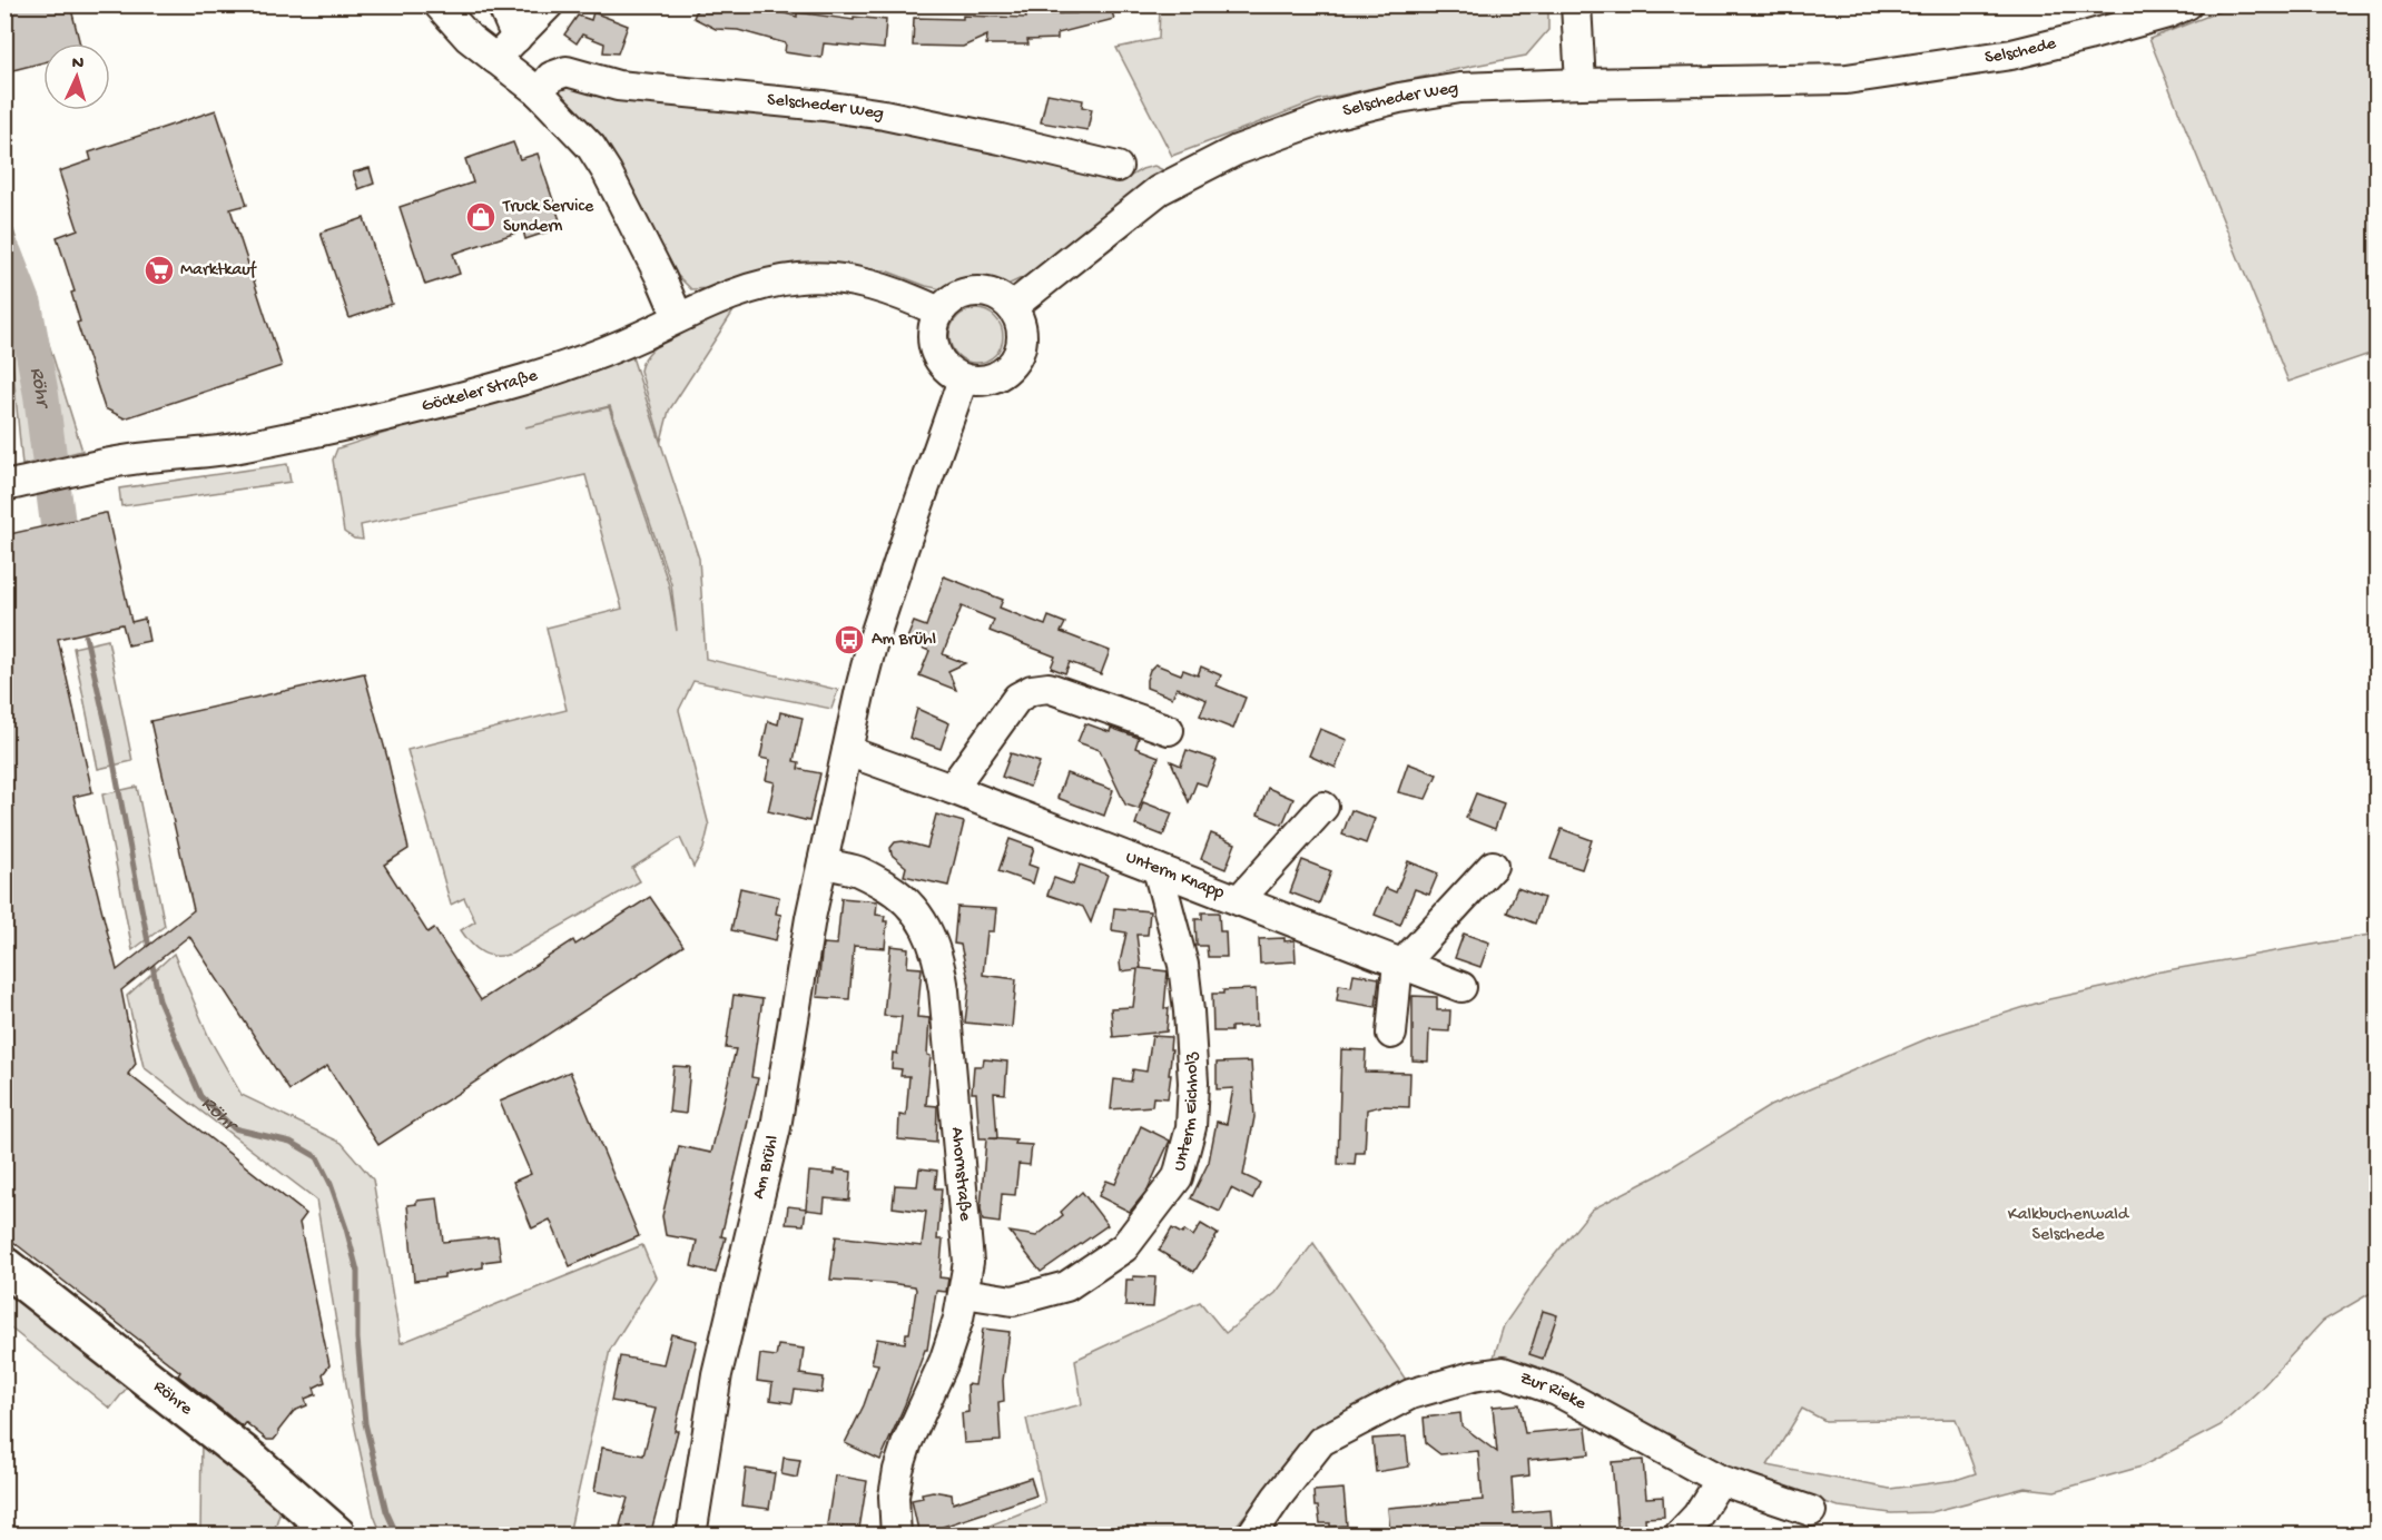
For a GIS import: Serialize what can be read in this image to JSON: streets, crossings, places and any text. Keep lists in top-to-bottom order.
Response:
{
  "streets": {
    "main road": ["Röhre"],
    "street": [
      "Selschede",
      "Selscheder Weg",
      "Göckeler Straße",
      "Unterm Knapp",
      "Unterm Eichholz",
      "Am Brühl",
      "Ahornstraße",
      "Zur Rieke"
    ]
  },
  "crossings": [
    ["Selschede", "Selscheder Weg"],
    ["Selscheder Weg", "Göckeler Straße"],
    ["Selscheder Weg", "Am Brühl"],
    ["Göckeler Straße", "Am Brühl"],
    ["Unterm Knapp", "Unterm Eichholz"],
    ["Unterm Knapp", "Am Brühl"],
    ["Unterm Eichholz", "Ahornstraße"],
    ["Am Brühl", "Ahornstraße"]
  ],
  "water": ["Röhr"],
  "parks": ["Kalkbuchenwald Selschede"],
  "places": {
    "shop": ["Truck Service Sundern"],
    "supermarket": ["Marktkauf"],
    "bus stop": ["Am Brühl"]
  },
  "north": "top"
}
